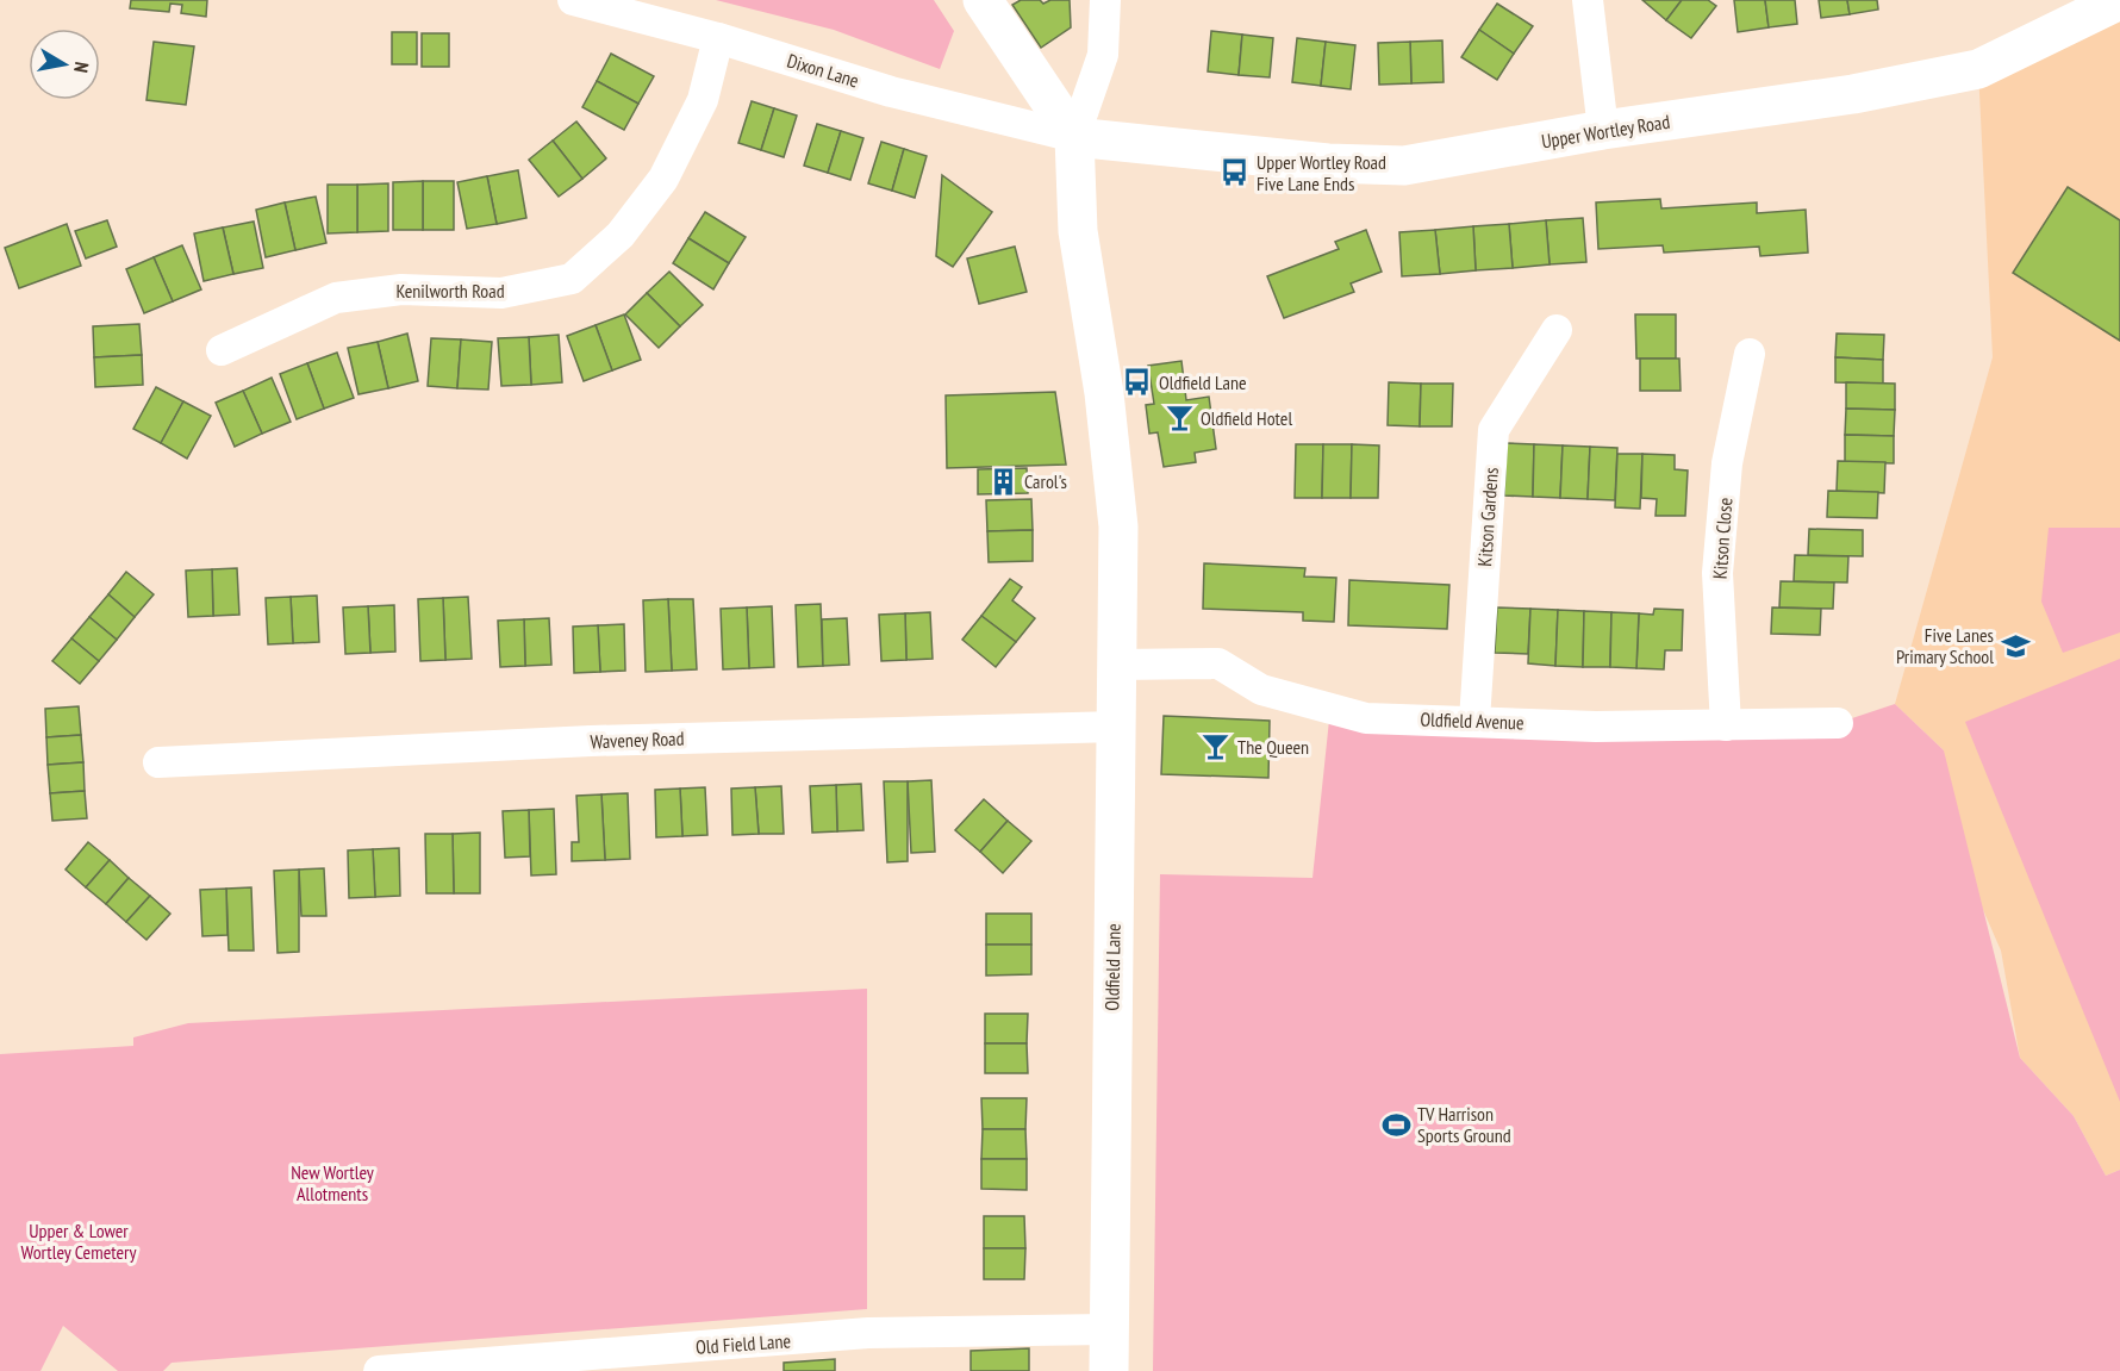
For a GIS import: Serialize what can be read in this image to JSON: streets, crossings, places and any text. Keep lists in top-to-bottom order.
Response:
{
  "streets": {
    "street": [
      "Dixon Lane",
      "Upper Wortley Road",
      "Kenilworth Road",
      "Kitson Gardens",
      "Kitson Close",
      "Oldfield Avenue",
      "Waveney Road",
      "Oldfield Lane",
      "Old Field Lane"
    ]
  },
  "crossings": [
    ["Dixon Lane", "Upper Wortley Road"],
    ["Dixon Lane", "Kenilworth Road"],
    ["Dixon Lane", "Oldfield Lane"],
    ["Upper Wortley Road", "Oldfield Lane"],
    ["Kitson Gardens", "Oldfield Avenue"],
    ["Kitson Close", "Oldfield Avenue"],
    ["Oldfield Avenue", "Oldfield Lane"],
    ["Waveney Road", "Oldfield Lane"],
    ["Oldfield Lane", "Old Field Lane"]
  ],
  "parks": ["New Wortley Allotments", "Upper & Lower Wortley Cemetery"],
  "places": {
    "bus stop": ["Upper Wortley Road Five Lane Ends", "Oldfield Lane"],
    "bar": ["Oldfield Hotel", "The Queen"],
    "building": ["Carol's"],
    "school or university": ["Five Lanes Primary School"],
    "sports": ["TV Harrison Sports Ground"]
  },
  "north": "right"
}
